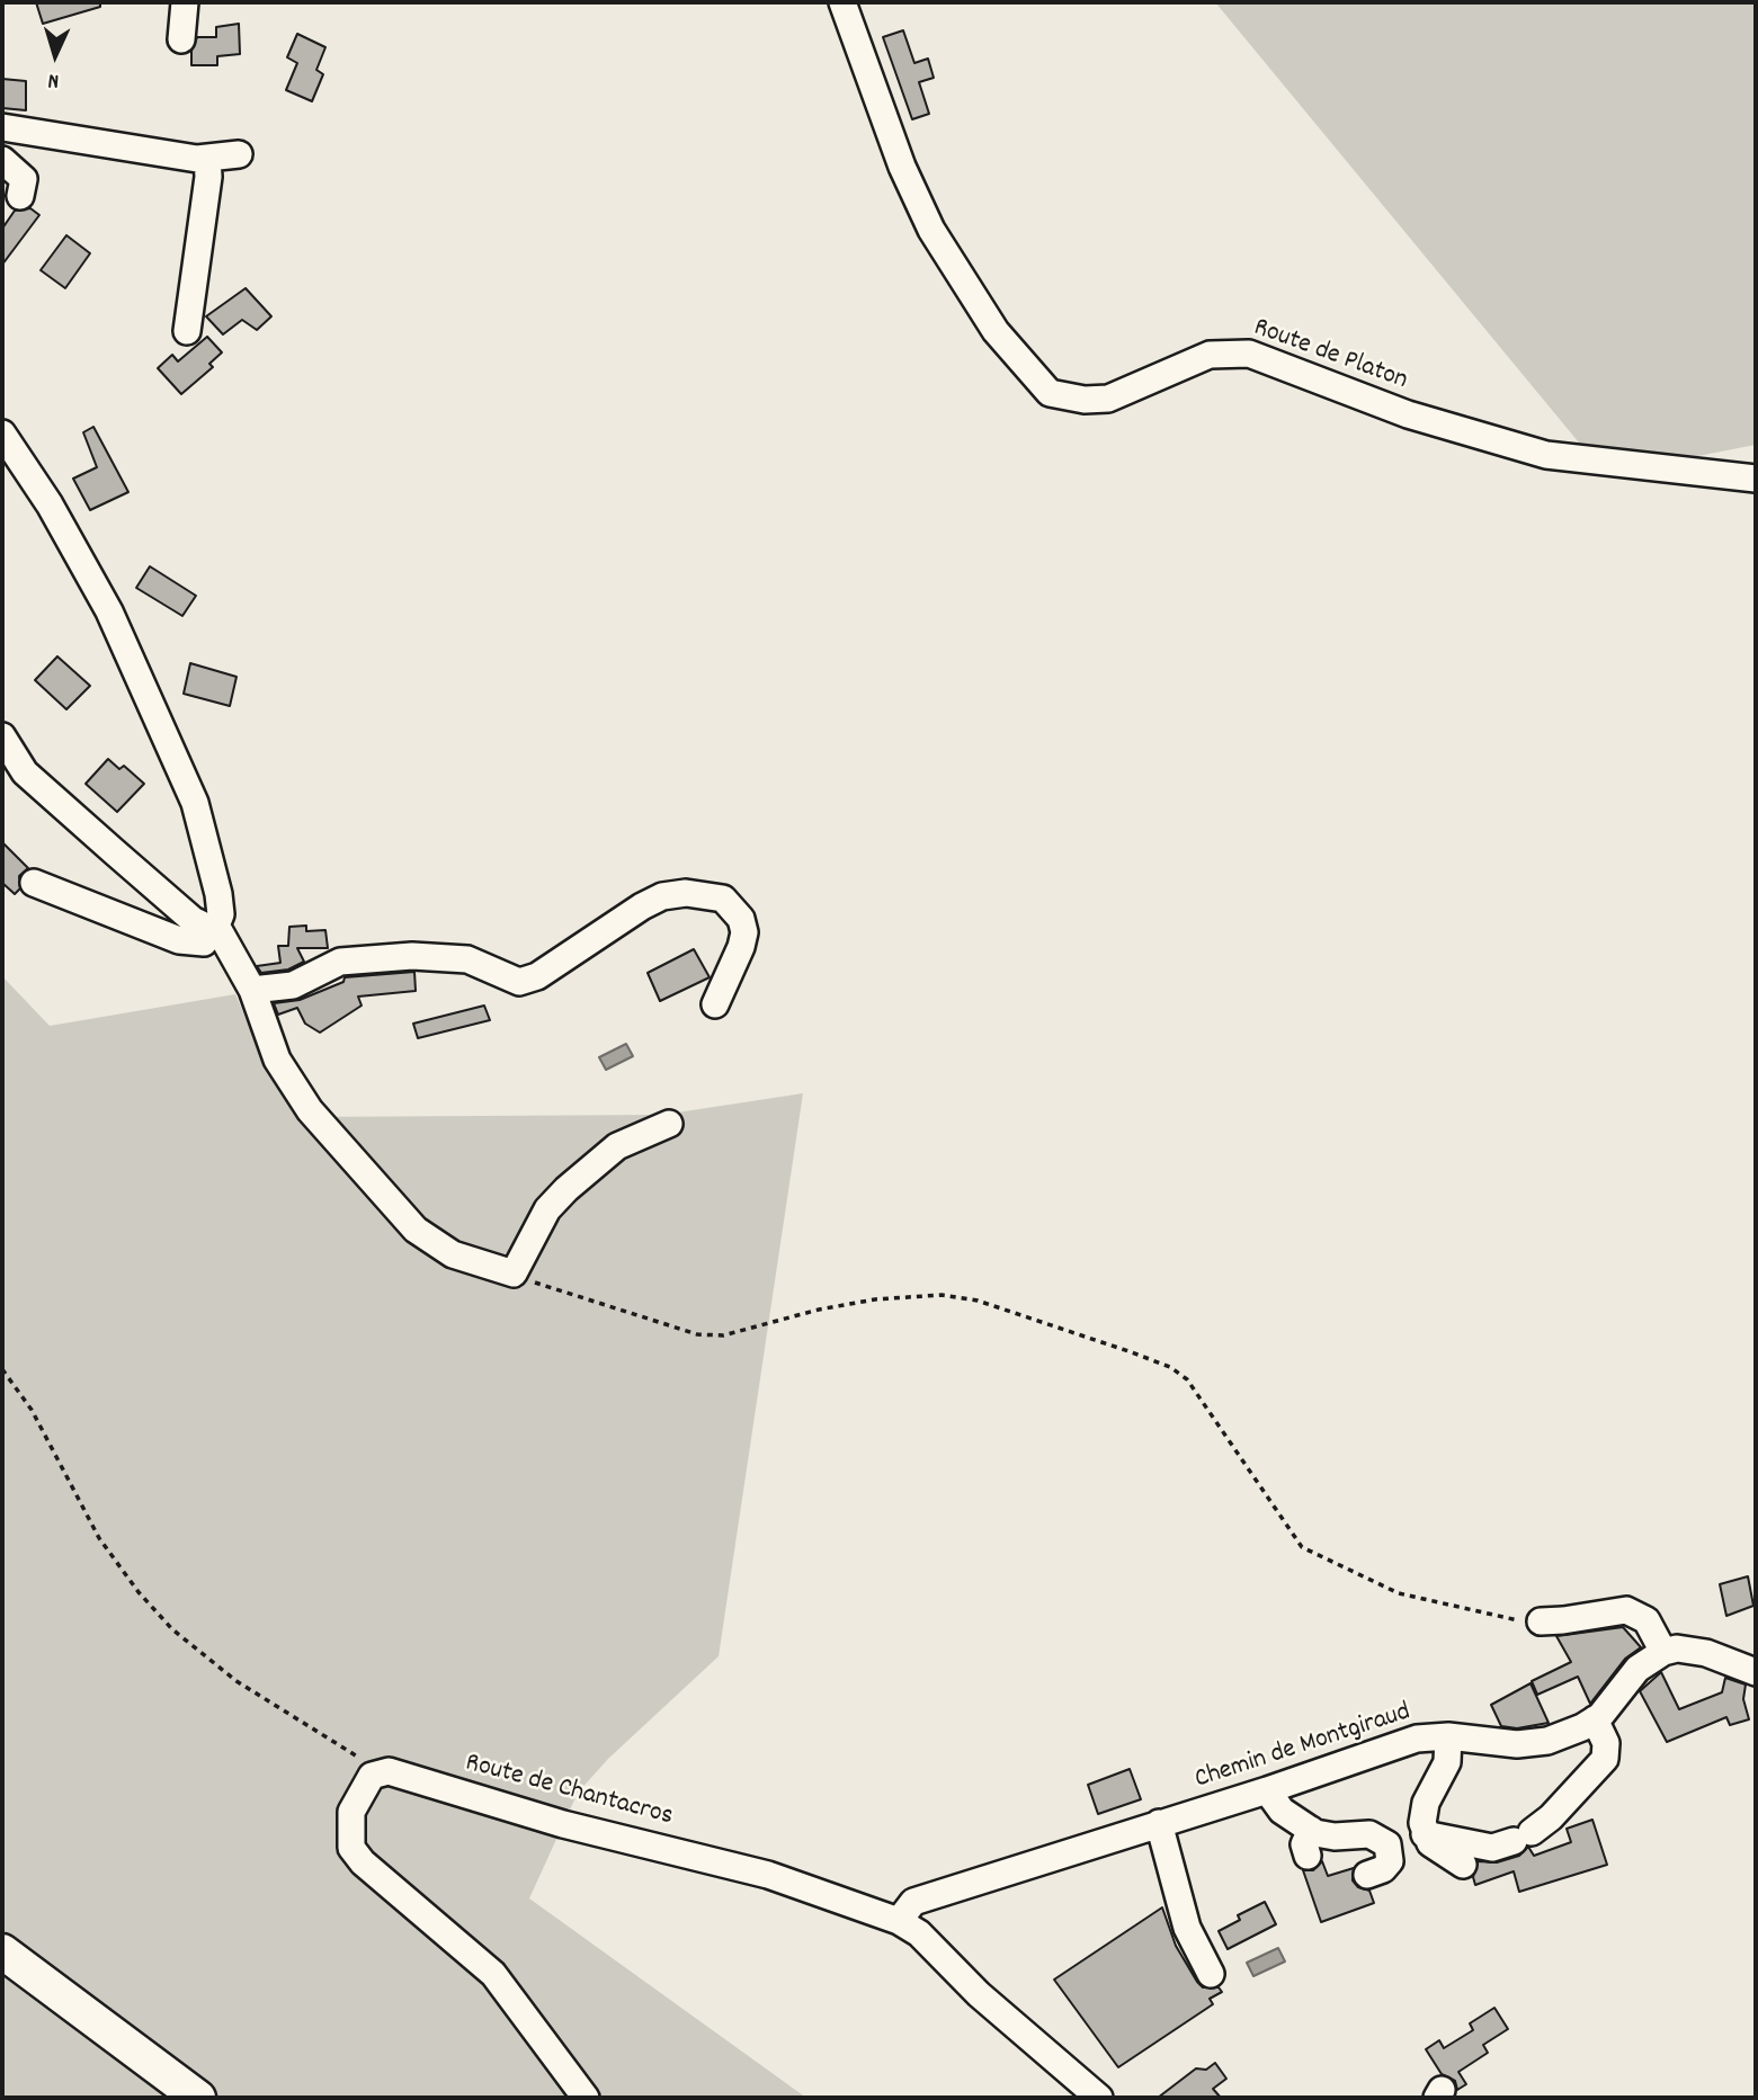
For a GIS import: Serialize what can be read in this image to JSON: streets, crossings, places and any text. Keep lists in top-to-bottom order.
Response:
{
  "streets": {
    "street": ["Route de Platon", "Chemin de Montgiraud", "Route de Chantacros"]
  },
  "crossings": [
    ["Chemin de Montgiraud", "Route de Chantacros"]
  ],
  "north": "bottom"
}
